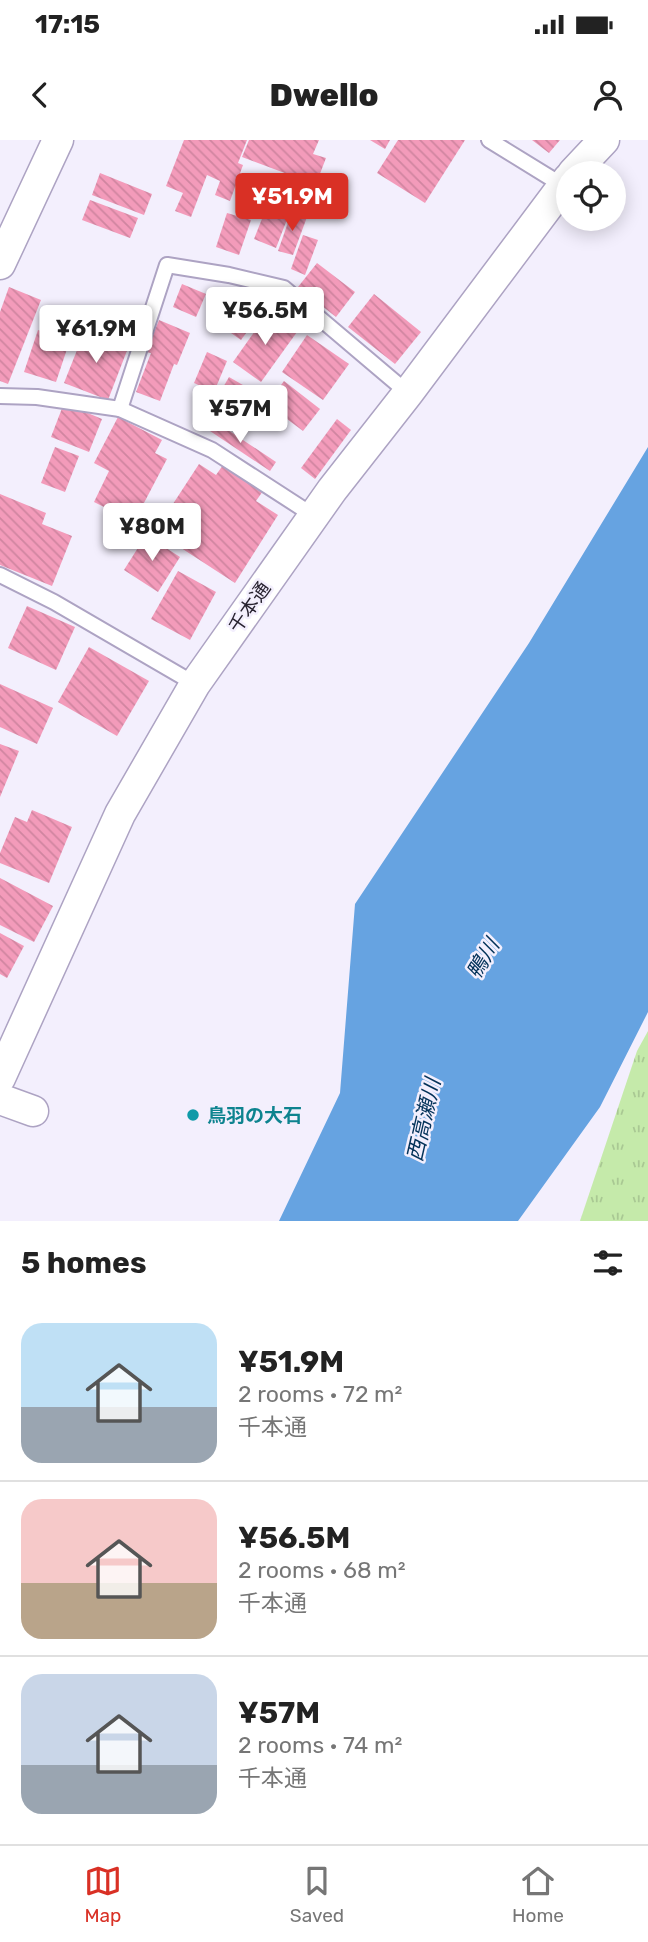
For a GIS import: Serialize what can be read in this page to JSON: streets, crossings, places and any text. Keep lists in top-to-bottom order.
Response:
{
  "streets": {
    "street": ["千本通"]
  },
  "water": ["鴨川", "西高瀬川"],
  "places": ["鳥羽の大石"],
  "page": {
    "status": "17:15",
    "header": "Dwello",
    "price": [
      "¥51.9M",
      "¥56.5M",
      "¥61.9M",
      "¥57M",
      "¥80M"
    ],
    "heading": "5 homes",
    "list": [
      {
        "name": "¥51.9M",
        "note": "2 rooms · 72 m² · 千本通"
      },
      {
        "name": "¥56.5M",
        "note": "2 rooms · 68 m² · 千本通"
      },
      {
        "name": "¥57M",
        "note": "2 rooms · 74 m² · 千本通"
      }
    ],
    "tabs": ["Map", "Saved", "Home"]
  }
}
